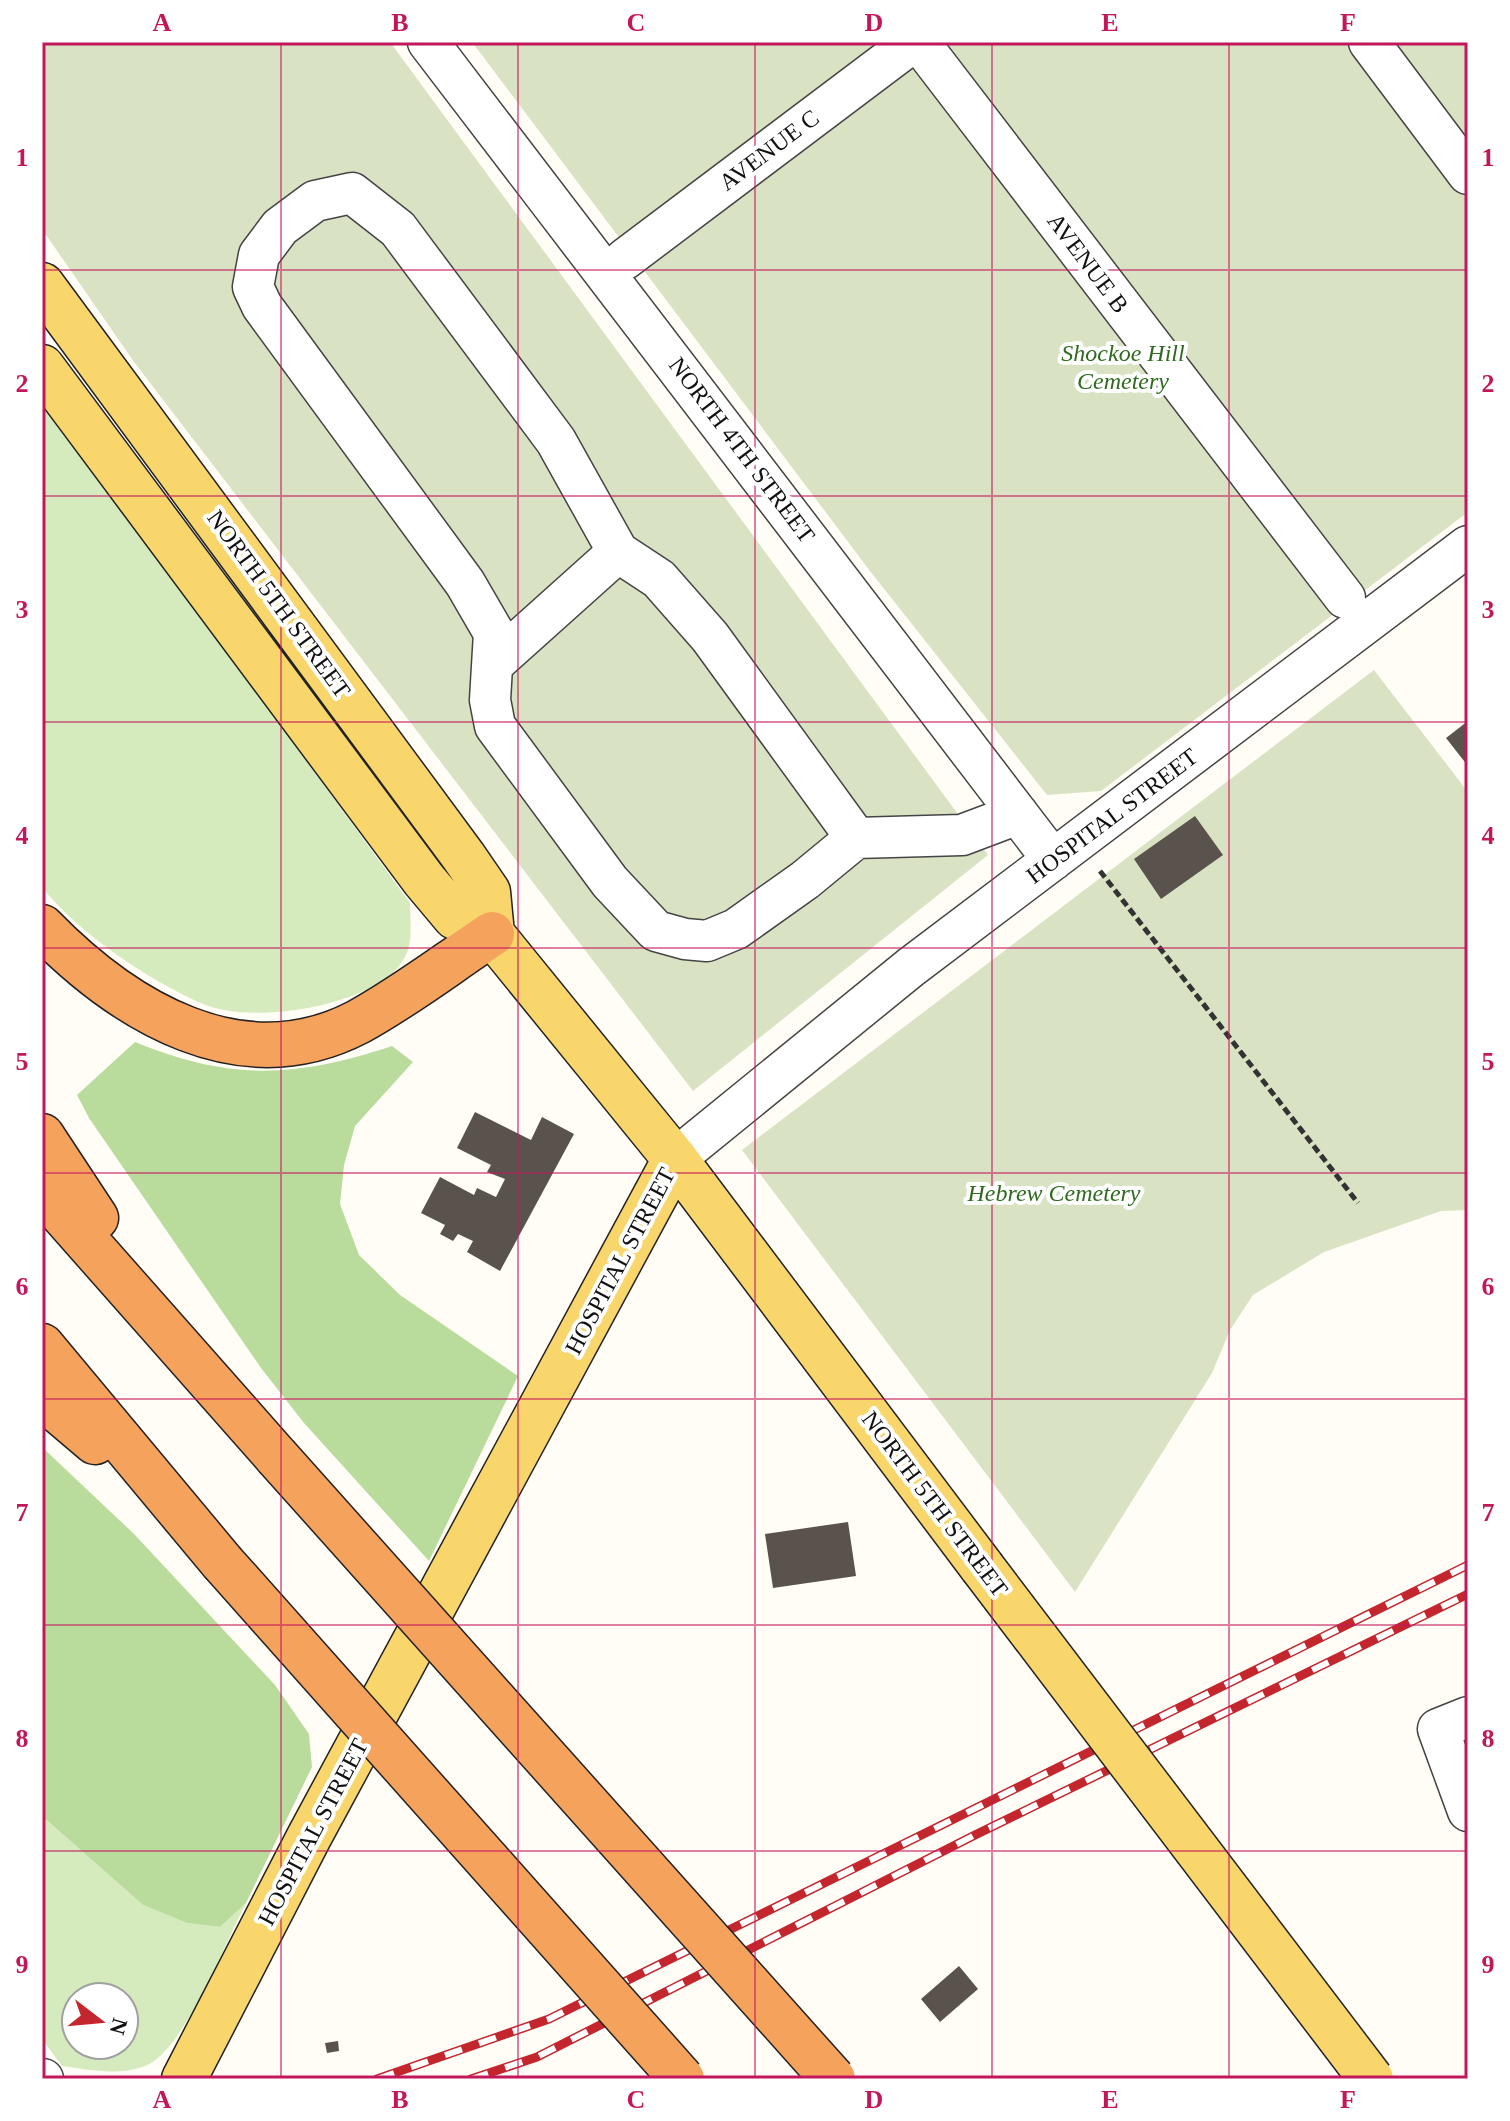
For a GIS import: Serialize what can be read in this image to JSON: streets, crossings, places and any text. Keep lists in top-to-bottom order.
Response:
{
  "streets": {
    "main road": ["NORTH 5TH STREET", "HOSPITAL STREET"],
    "street": ["AVENUE C", "AVENUE B", "NORTH 4TH STREET"]
  },
  "crossings": [
    ["NORTH 4TH STREET", "HOSPITAL STREET"],
    ["NORTH 5TH STREET", "HOSPITAL STREET"]
  ],
  "parks": ["Shockoe Hill Cemetery", "Hebrew Cemetery"],
  "north": "right",
  "grid": {
    "columns": [
      "A",
      "B",
      "C",
      "D",
      "E",
      "F"
    ],
    "rows": [
      "1",
      "2",
      "3",
      "4",
      "5",
      "6",
      "7",
      "8",
      "9"
    ]
  }
}
